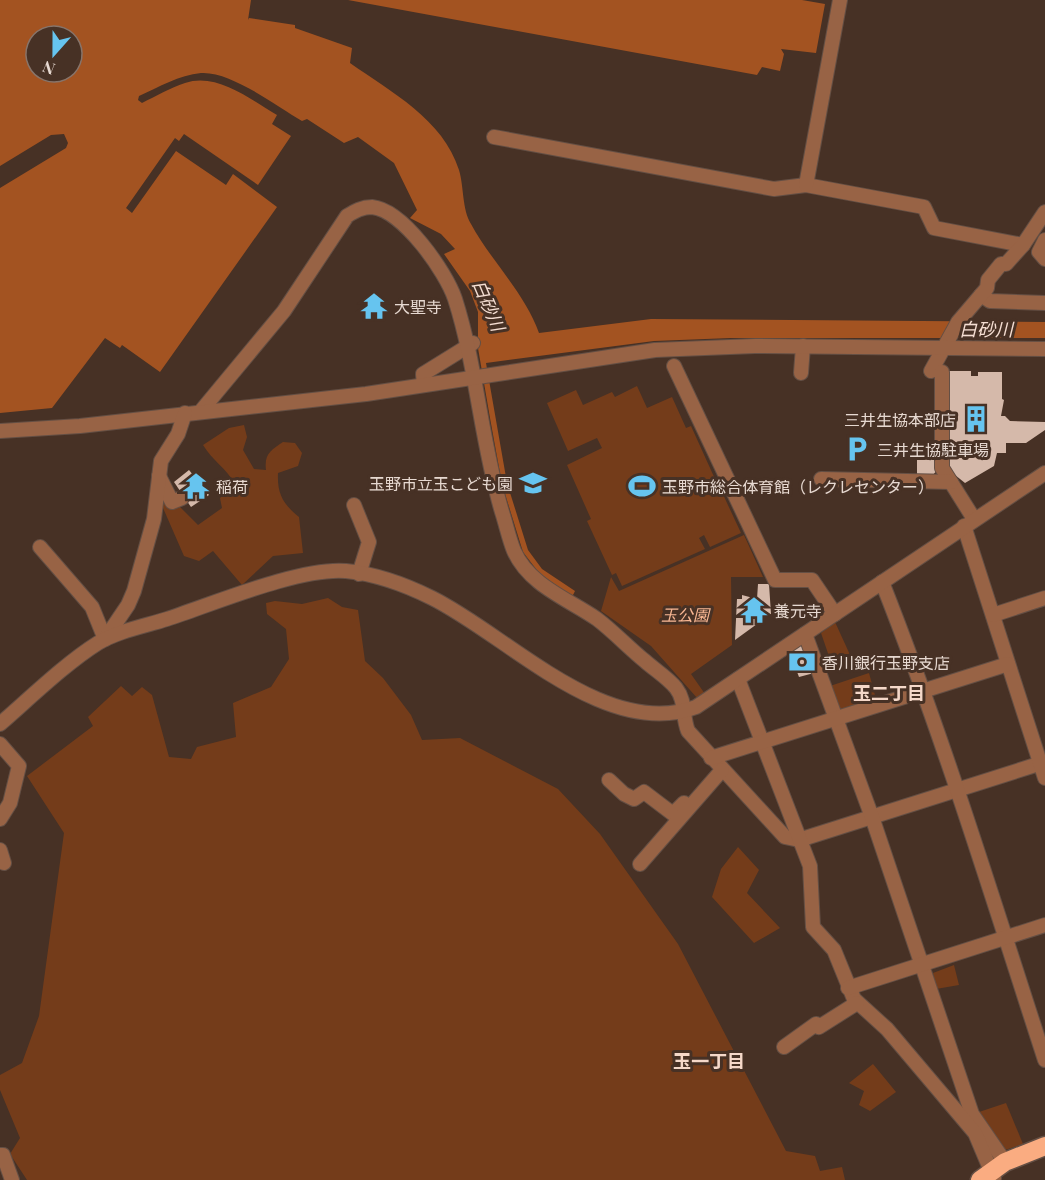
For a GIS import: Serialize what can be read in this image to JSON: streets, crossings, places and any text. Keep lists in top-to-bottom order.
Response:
{
  "districts": ["玉二丁目", "玉一丁目"],
  "water": ["白砂川"],
  "parks": ["玉公園"],
  "places": {
    "temple": ["大聖寺", "稲荷", "養元寺"],
    "building": ["三井生協本部店"],
    "parking": ["三井生協駐車場"],
    "school or university": ["玉野市立玉こども園"],
    "sports": ["玉野市総合体育館（レクレセンター）"],
    "bank": ["香川銀行玉野支店"]
  },
  "north": "bottom"
}
